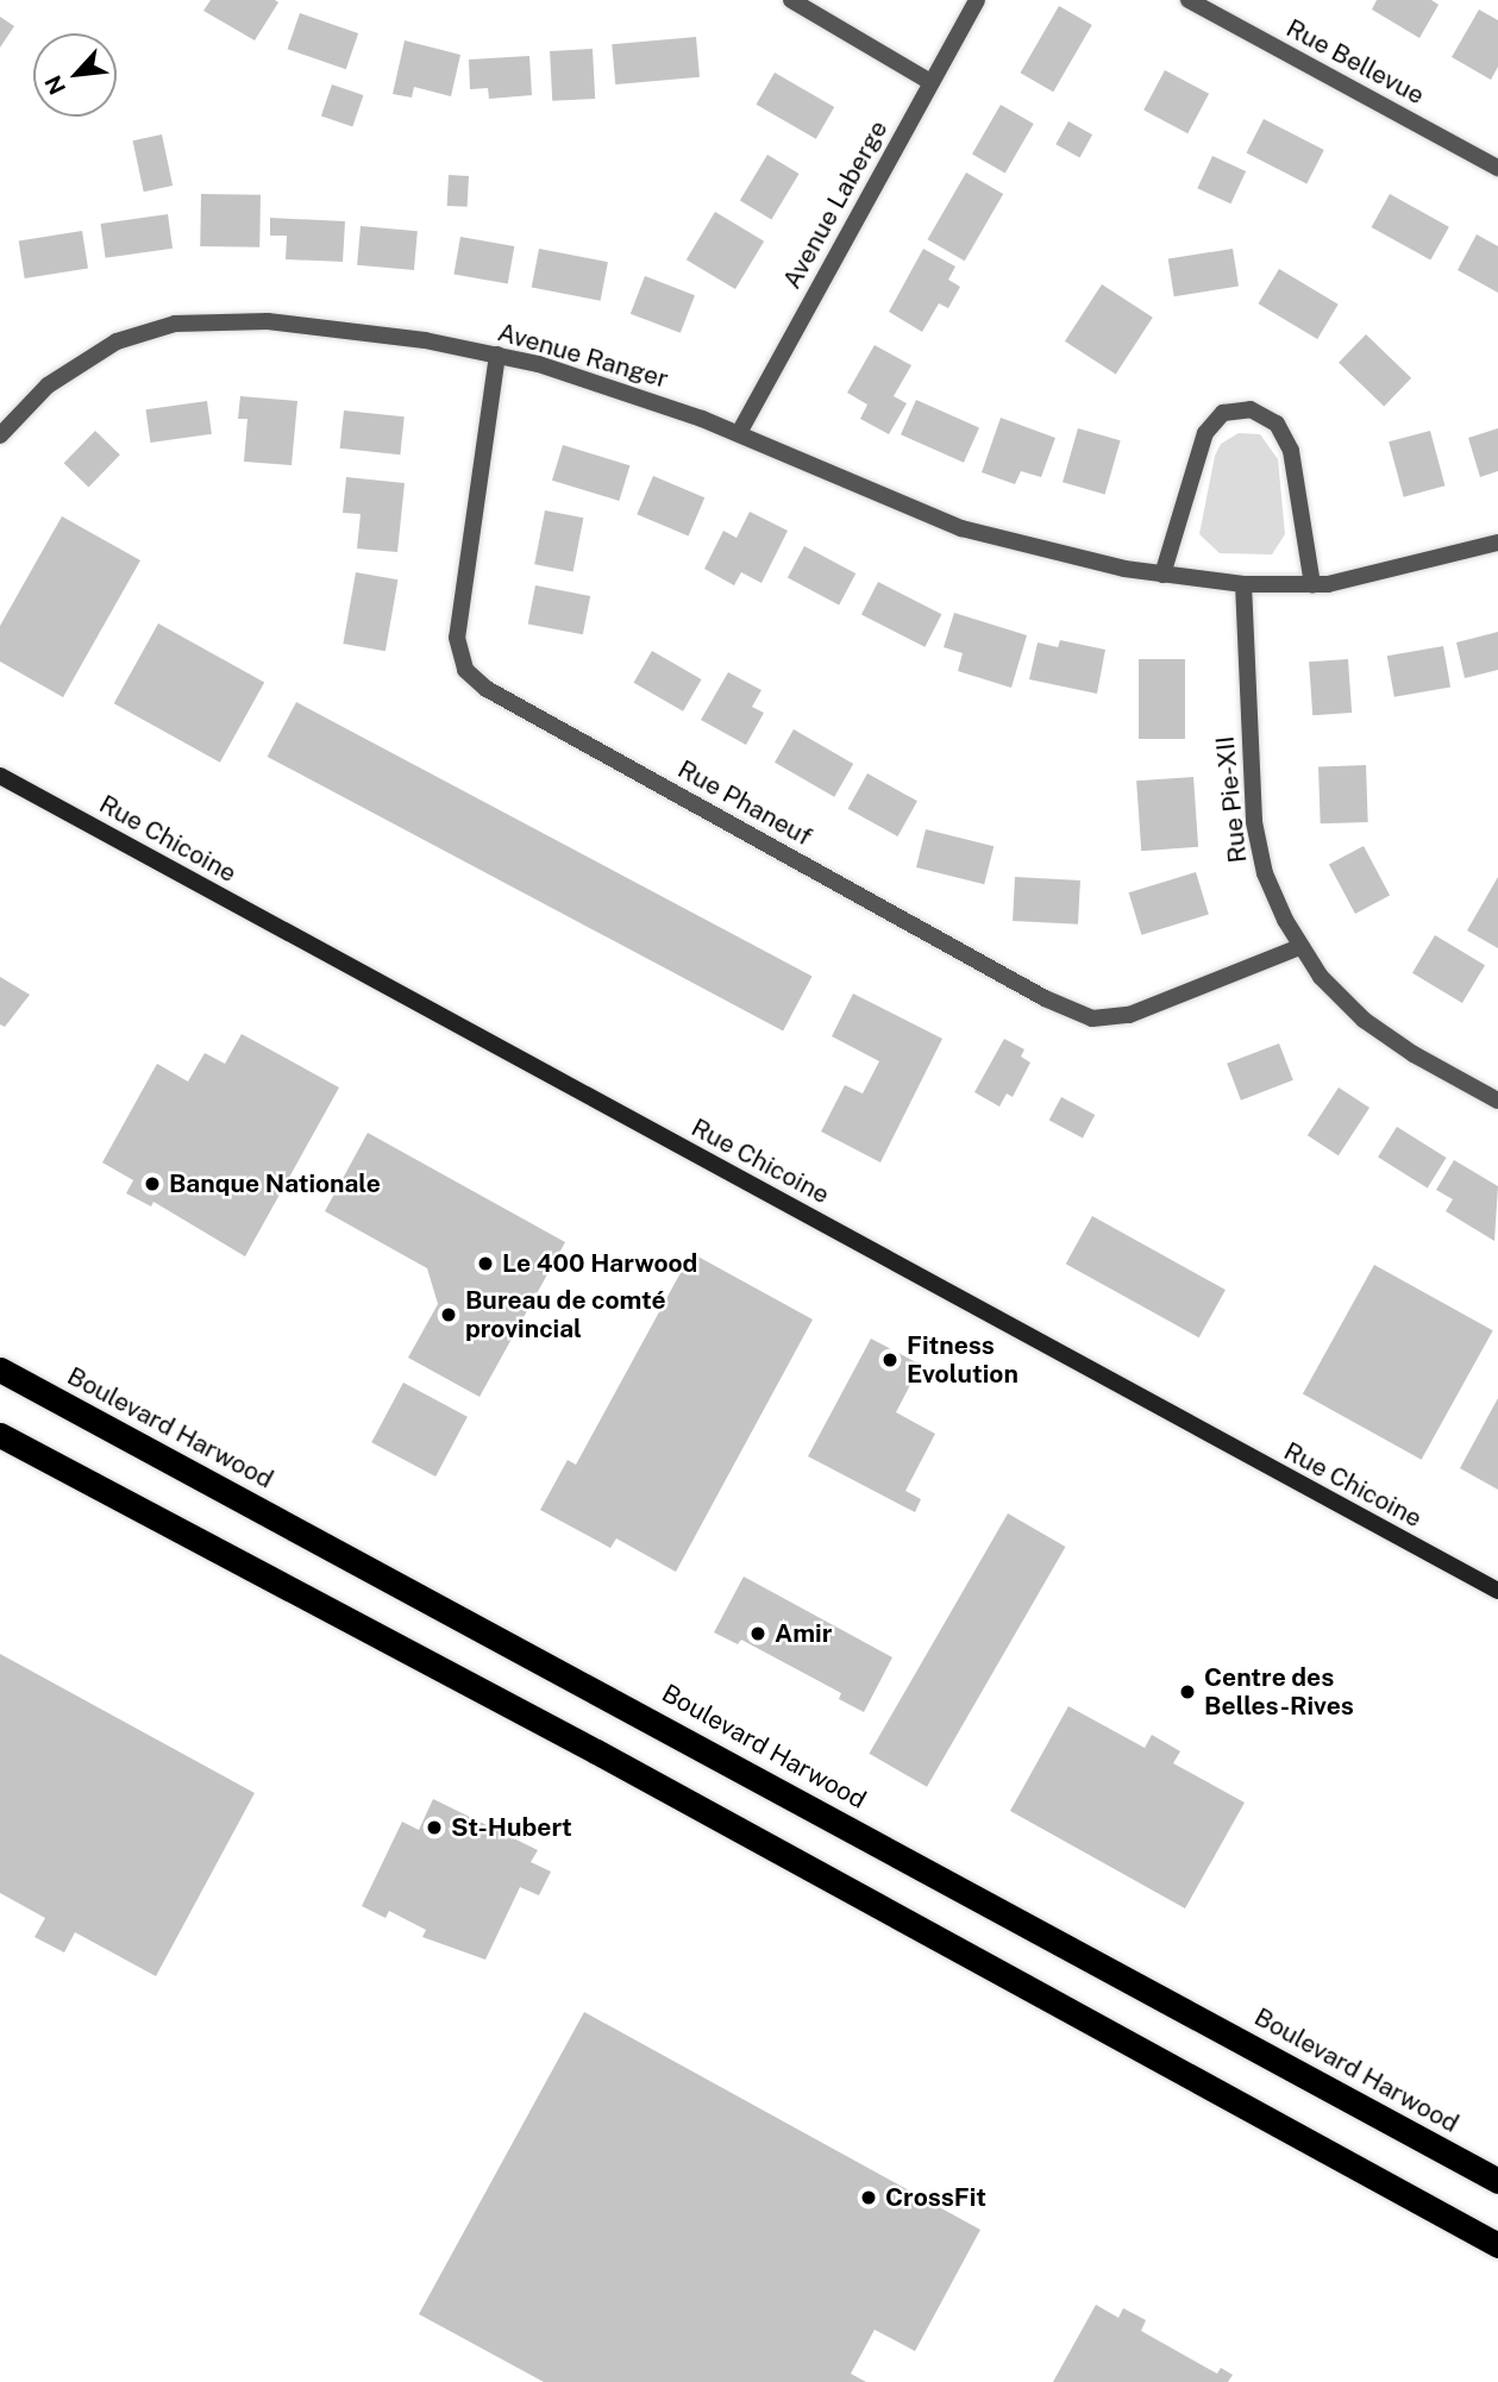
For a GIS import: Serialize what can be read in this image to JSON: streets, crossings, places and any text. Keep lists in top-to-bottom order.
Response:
{
  "streets": {
    "highway": ["Boulevard Harwood"],
    "street": [
      "Rue Bellevue",
      "Avenue Laberge",
      "Avenue Ranger",
      "Rue Pie-XII",
      "Rue Phaneuf",
      "Rue Chicoine"
    ]
  },
  "crossings": [
    ["Avenue Laberge", "Avenue Ranger"],
    ["Avenue Ranger", "Rue Pie-XII"],
    ["Avenue Ranger", "Rue Phaneuf"],
    ["Rue Pie-XII", "Rue Phaneuf"]
  ],
  "places": [
    "Banque Nationale",
    "Le 400 Harwood",
    "Bureau de comté provincial",
    "Fitness Evolution",
    "Amir",
    "Centre des Belles-Rives",
    "St-Hubert",
    "CrossFit"
  ],
  "north": "bottom left"
}
